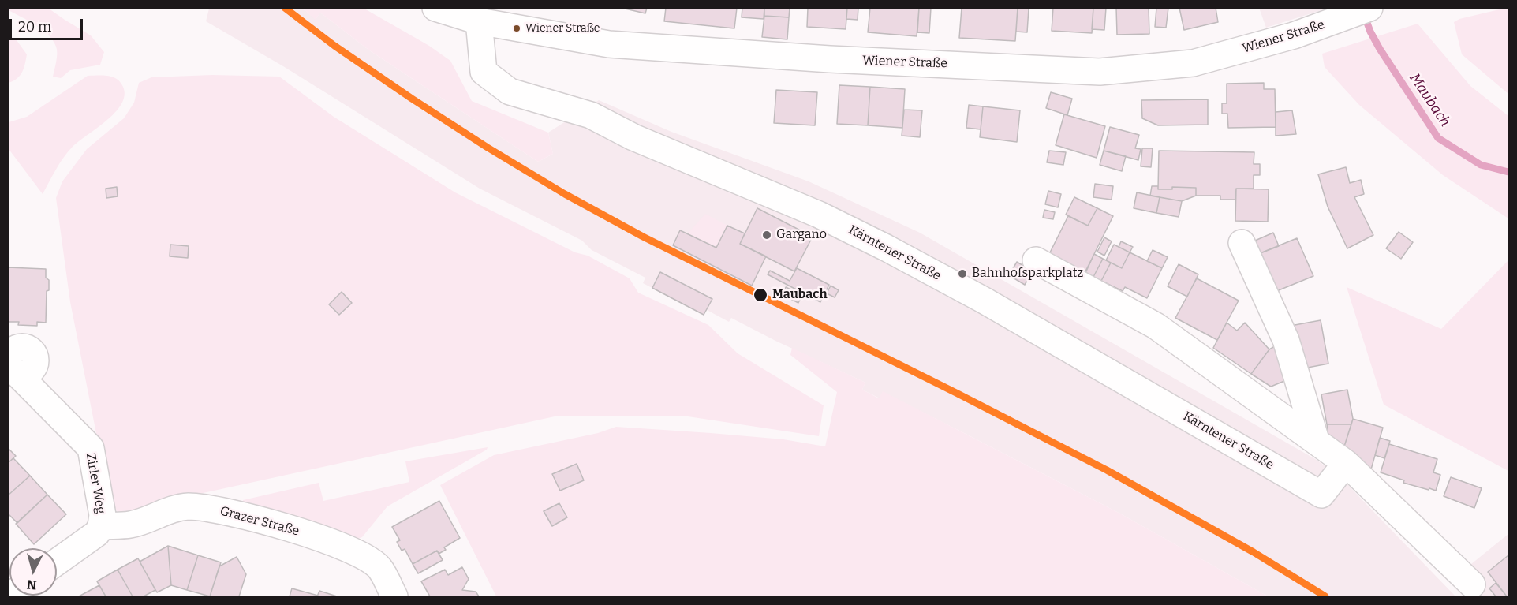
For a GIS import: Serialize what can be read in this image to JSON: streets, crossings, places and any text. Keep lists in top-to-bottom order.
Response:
{
  "streets": {
    "street": [
      "Wiener Straße",
      "Kärntener Straße",
      "Zirler Weg",
      "Grazer Straße"
    ]
  },
  "crossings": [
    ["Wiener Straße", "Kärntener Straße"],
    ["Zirler Weg", "Grazer Straße"]
  ],
  "water": ["Maubach"],
  "places": [
    "Wiener Straße",
    "Gargano",
    "Bahnhofsparkplatz",
    "Maubach"
  ],
  "scale_bar": "20 m",
  "north": "bottom"
}
